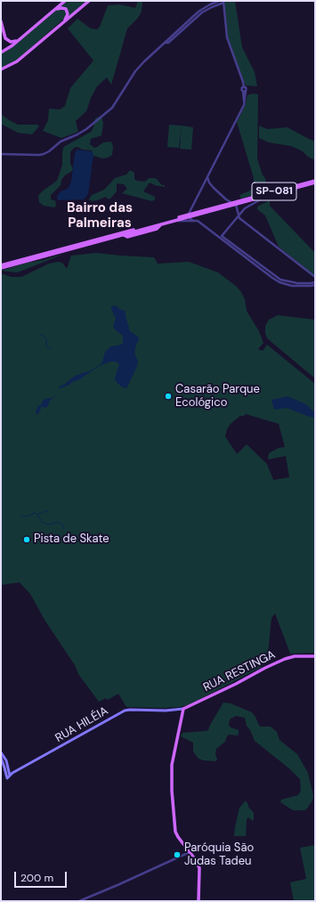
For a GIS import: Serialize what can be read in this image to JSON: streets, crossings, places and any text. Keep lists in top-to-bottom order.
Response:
{
  "streets": {
    "main road": ["SP-081", "RUA RESTINGA", "RUA HILÉIA"]
  },
  "crossings": [
    ["RUA RESTINGA", "RUA HILÉIA"]
  ],
  "districts": ["Bairro das Palmeiras"],
  "places": ["Casarão Parque Ecológico", "Pista de Skate", "Paróquia São Judas Tadeu"],
  "scale_bar": "200 m"
}
